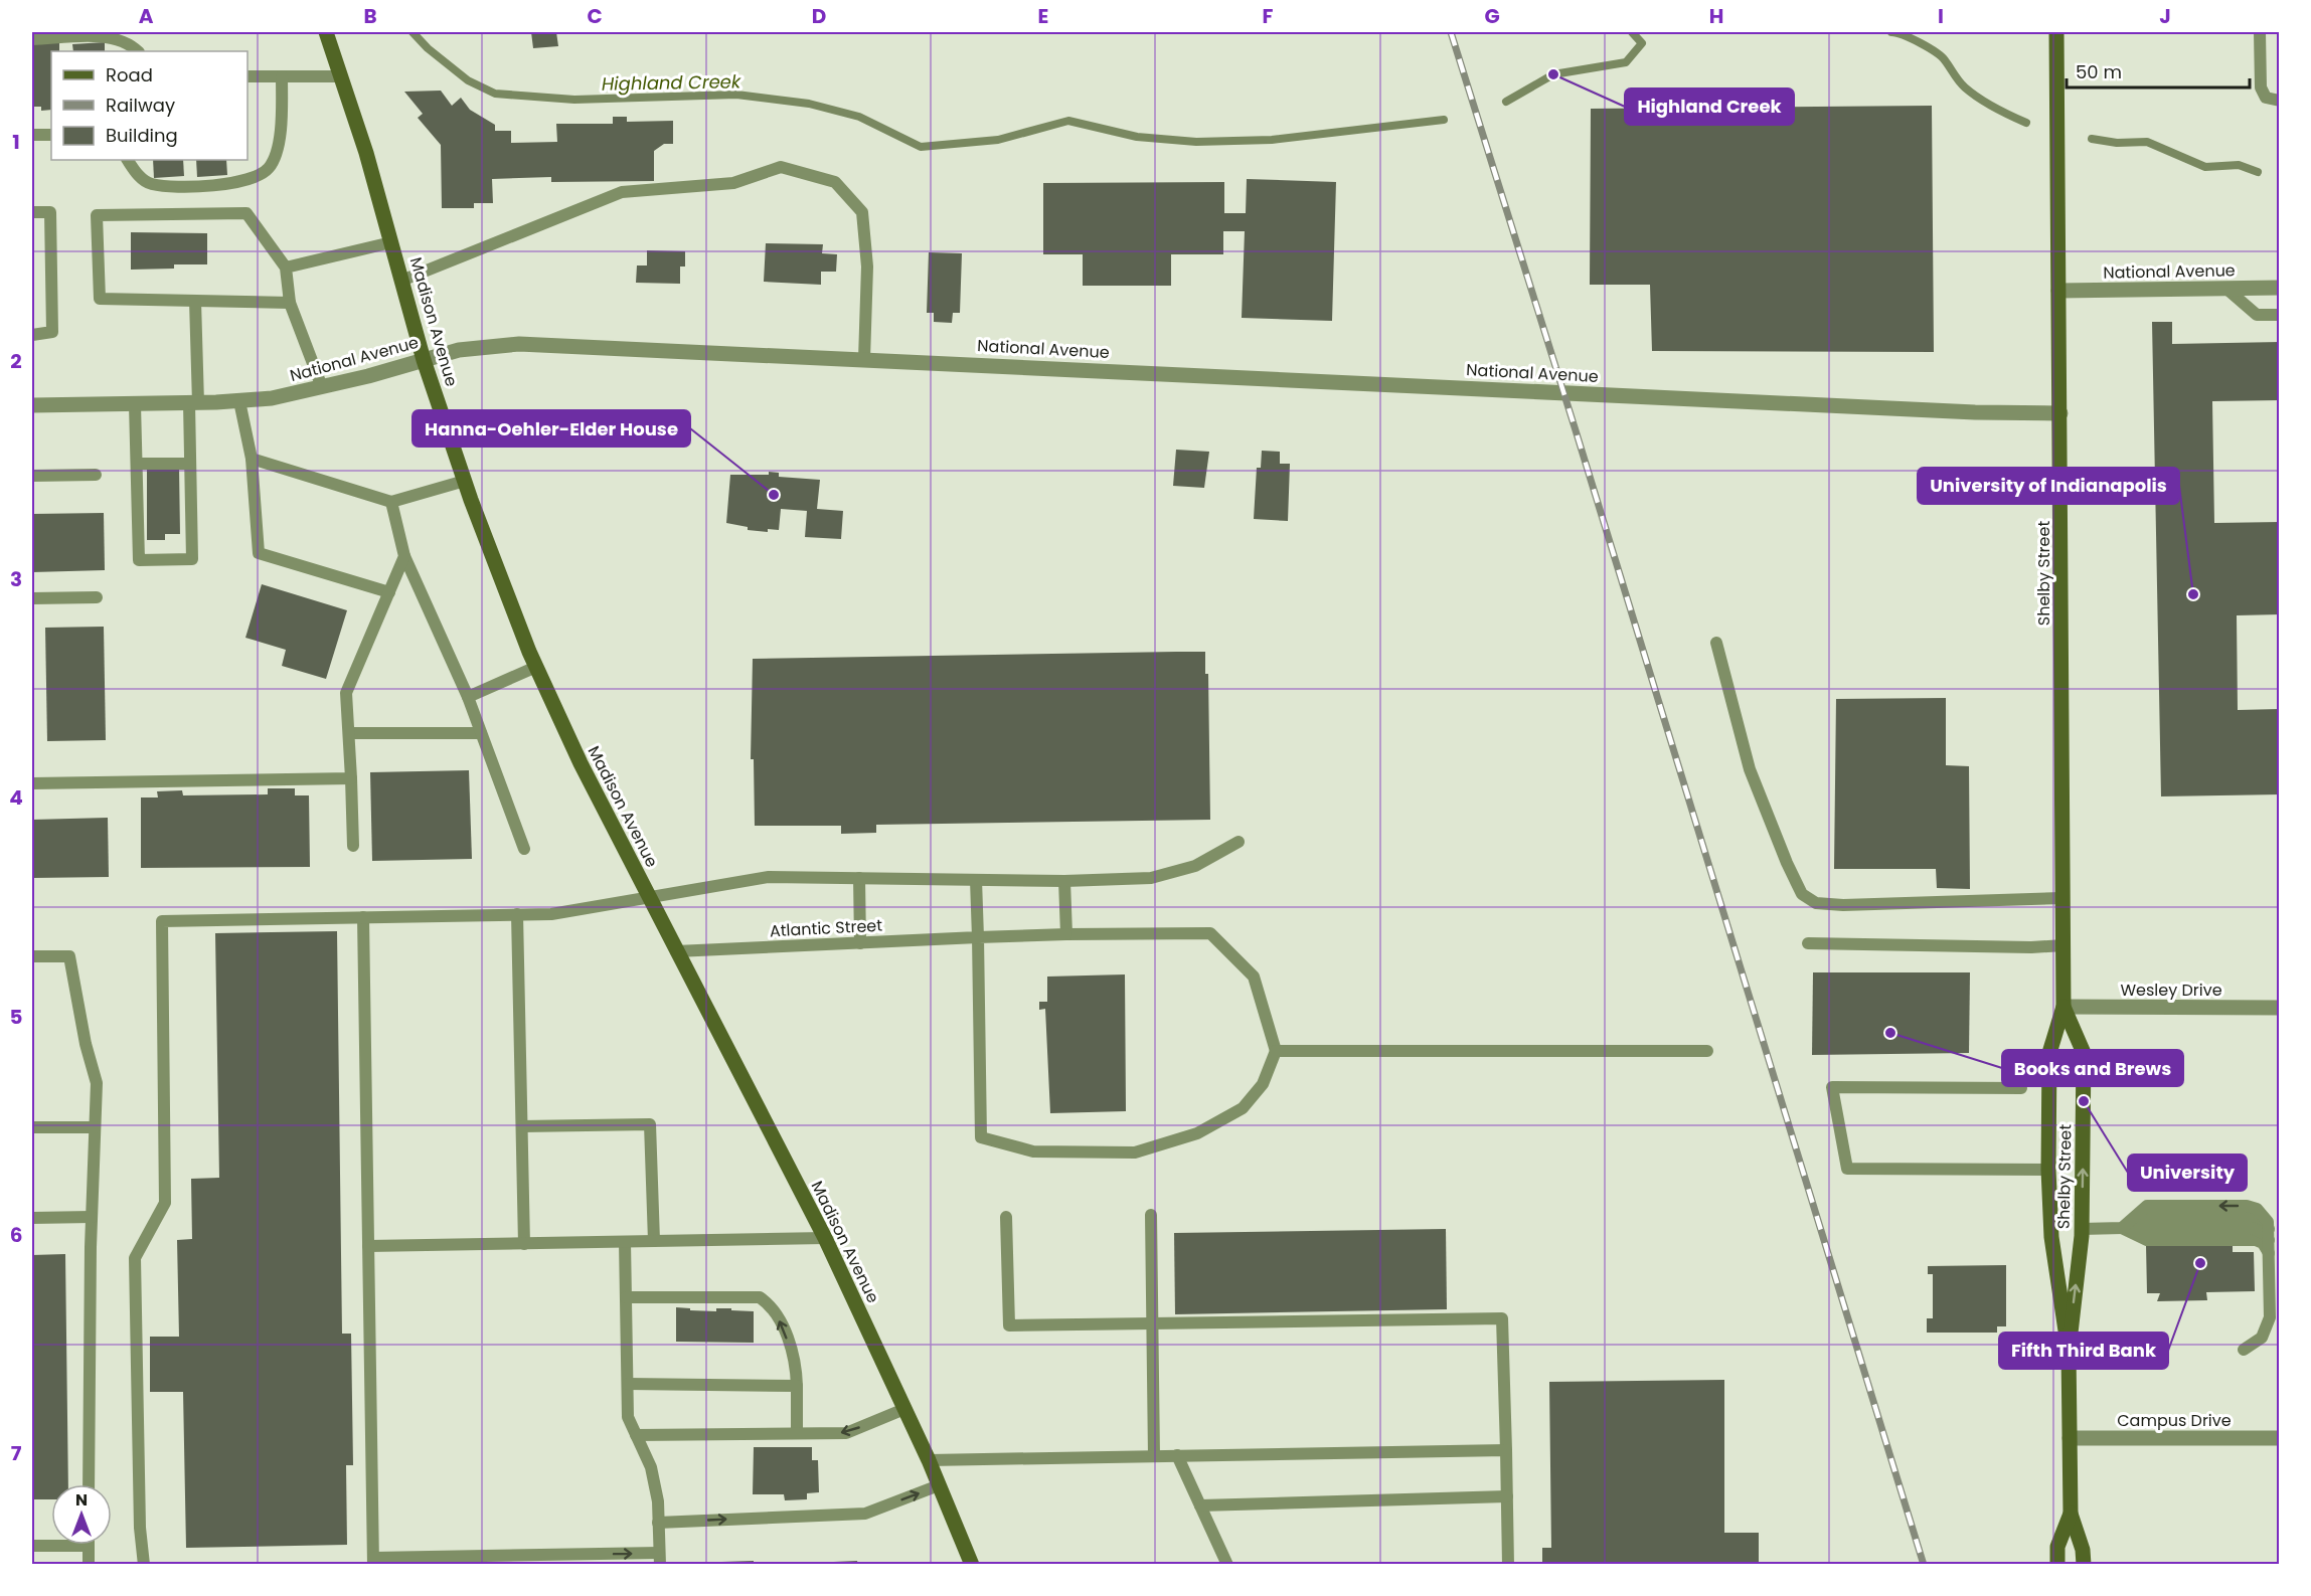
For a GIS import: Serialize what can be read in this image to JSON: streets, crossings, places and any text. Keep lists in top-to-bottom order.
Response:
{
  "streets": {
    "main road": ["Madison Avenue", "Shelby Street"],
    "street": ["National Avenue", "Wesley Drive", "Campus Drive"],
    "lane": ["Atlantic Street"]
  },
  "crossings": [
    ["National Avenue", "Madison Avenue"],
    ["National Avenue", "Shelby Street"],
    ["Madison Avenue", "Atlantic Street"],
    ["Shelby Street", "Wesley Drive"],
    ["Shelby Street", "Campus Drive"]
  ],
  "water": ["Highland Creek"],
  "places": [
    "Highland Creek",
    "Hanna-Oehler-Elder House",
    "University of Indianapolis",
    "Books and Brews",
    "University",
    "Fifth Third Bank"
  ],
  "legend": ["Road", "Railway", "Building"],
  "scale_bar": "50 m",
  "north": "top",
  "grid": {
    "columns": [
      "A",
      "B",
      "C",
      "D",
      "E",
      "F",
      "G",
      "H",
      "I",
      "J"
    ],
    "rows": [
      "1",
      "2",
      "3",
      "4",
      "5",
      "6",
      "7"
    ]
  }
}
